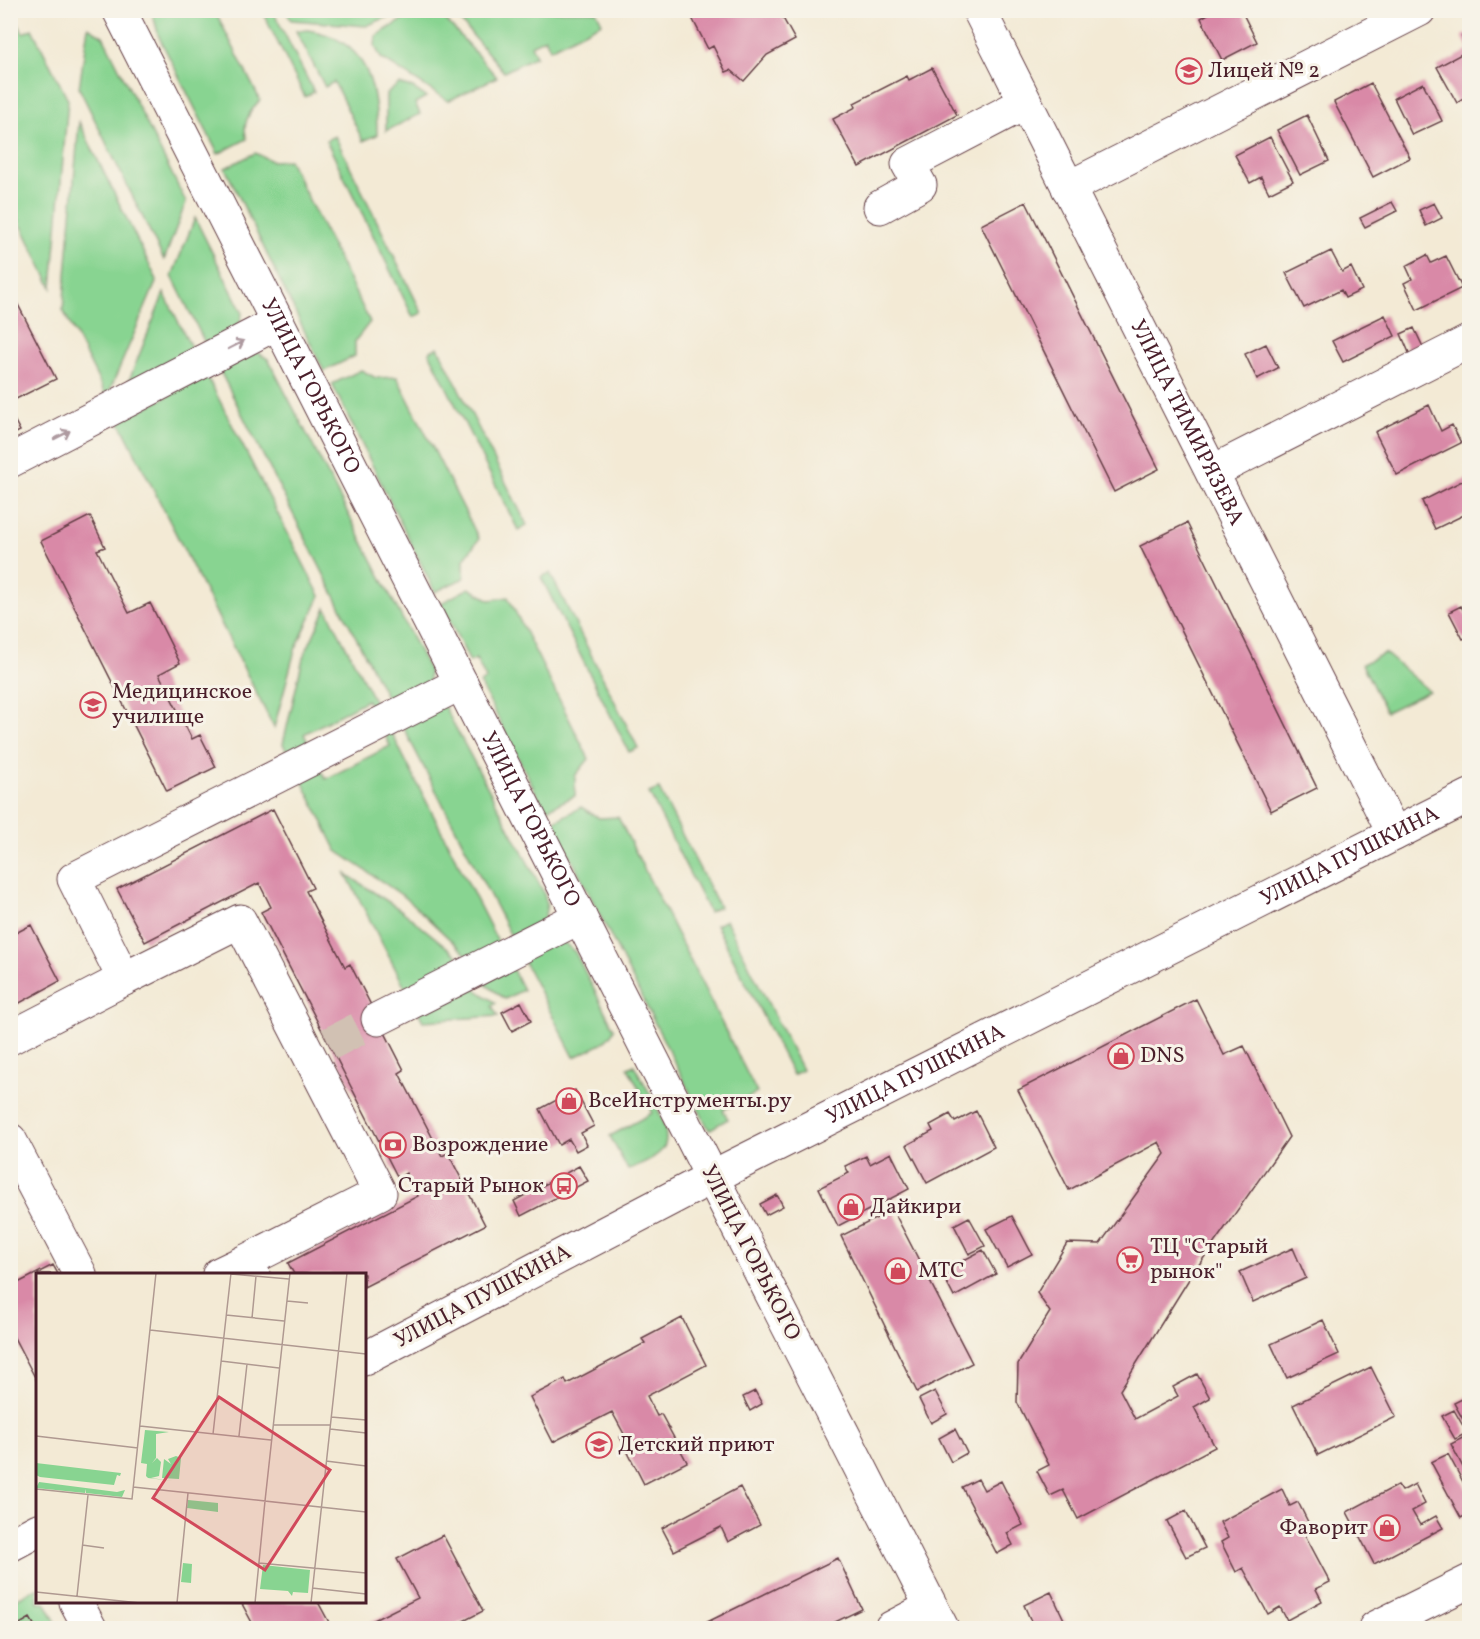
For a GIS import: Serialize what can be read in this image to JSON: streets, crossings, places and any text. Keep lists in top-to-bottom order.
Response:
{
  "streets": {
    "street": ["УЛИЦА ГОРЬКОГО", "УЛИЦА ТИМИРЯЗЕВА", "УЛИЦА ПУШКИНА"]
  },
  "crossings": [
    ["УЛИЦА ГОРЬКОГО", "УЛИЦА ПУШКИНА"],
    ["УЛИЦА ТИМИРЯЗЕВА", "УЛИЦА ПУШКИНА"]
  ],
  "places": {
    "school or university": ["Лицей № 2", "Медицинское училище", "Детский приют"],
    "shop": [
      "DNS",
      "ВсеИнструменты.ру",
      "Дайкири",
      "МТС",
      "Фаворит"
    ],
    "bank": ["Возрождение"],
    "bus stop": ["Старый Рынок"],
    "supermarket": ["ТЦ \"Старый рынок\""]
  }
}
